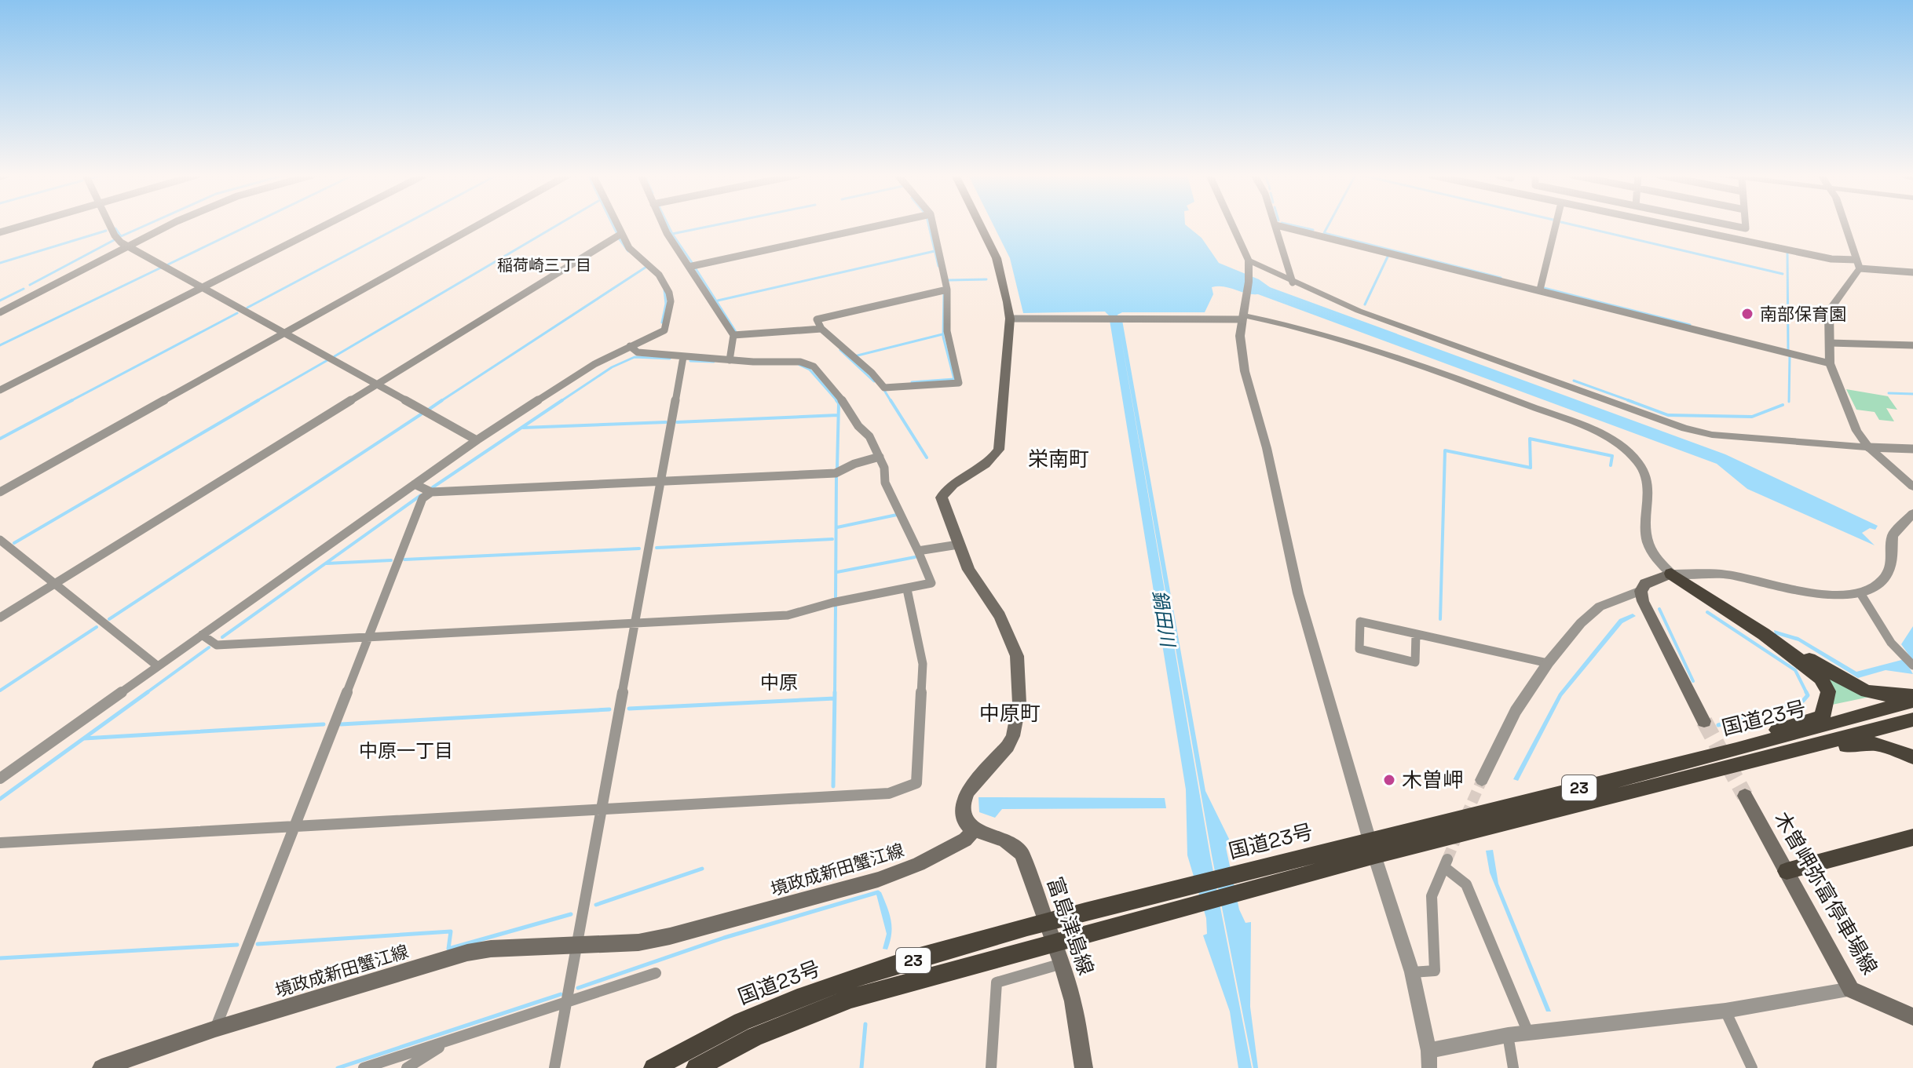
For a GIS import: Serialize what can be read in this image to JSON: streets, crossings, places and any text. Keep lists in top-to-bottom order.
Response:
{
  "streets": {
    "highway": ["国道23号", "23"],
    "main road": ["境政成新田蟹江線", "木曽岬弥富停車場線", "富島津島線"]
  },
  "crossings": [
    ["国道23号", "23"],
    ["国道23号", "富島津島線"],
    ["境政成新田蟹江線", "富島津島線"]
  ],
  "districts": [
    "稲荷崎三丁目",
    "栄南町",
    "中原",
    "中原町",
    "中原一丁目"
  ],
  "water": ["鍋田川"],
  "places": ["南部保育園", "木曽岬"]
}
